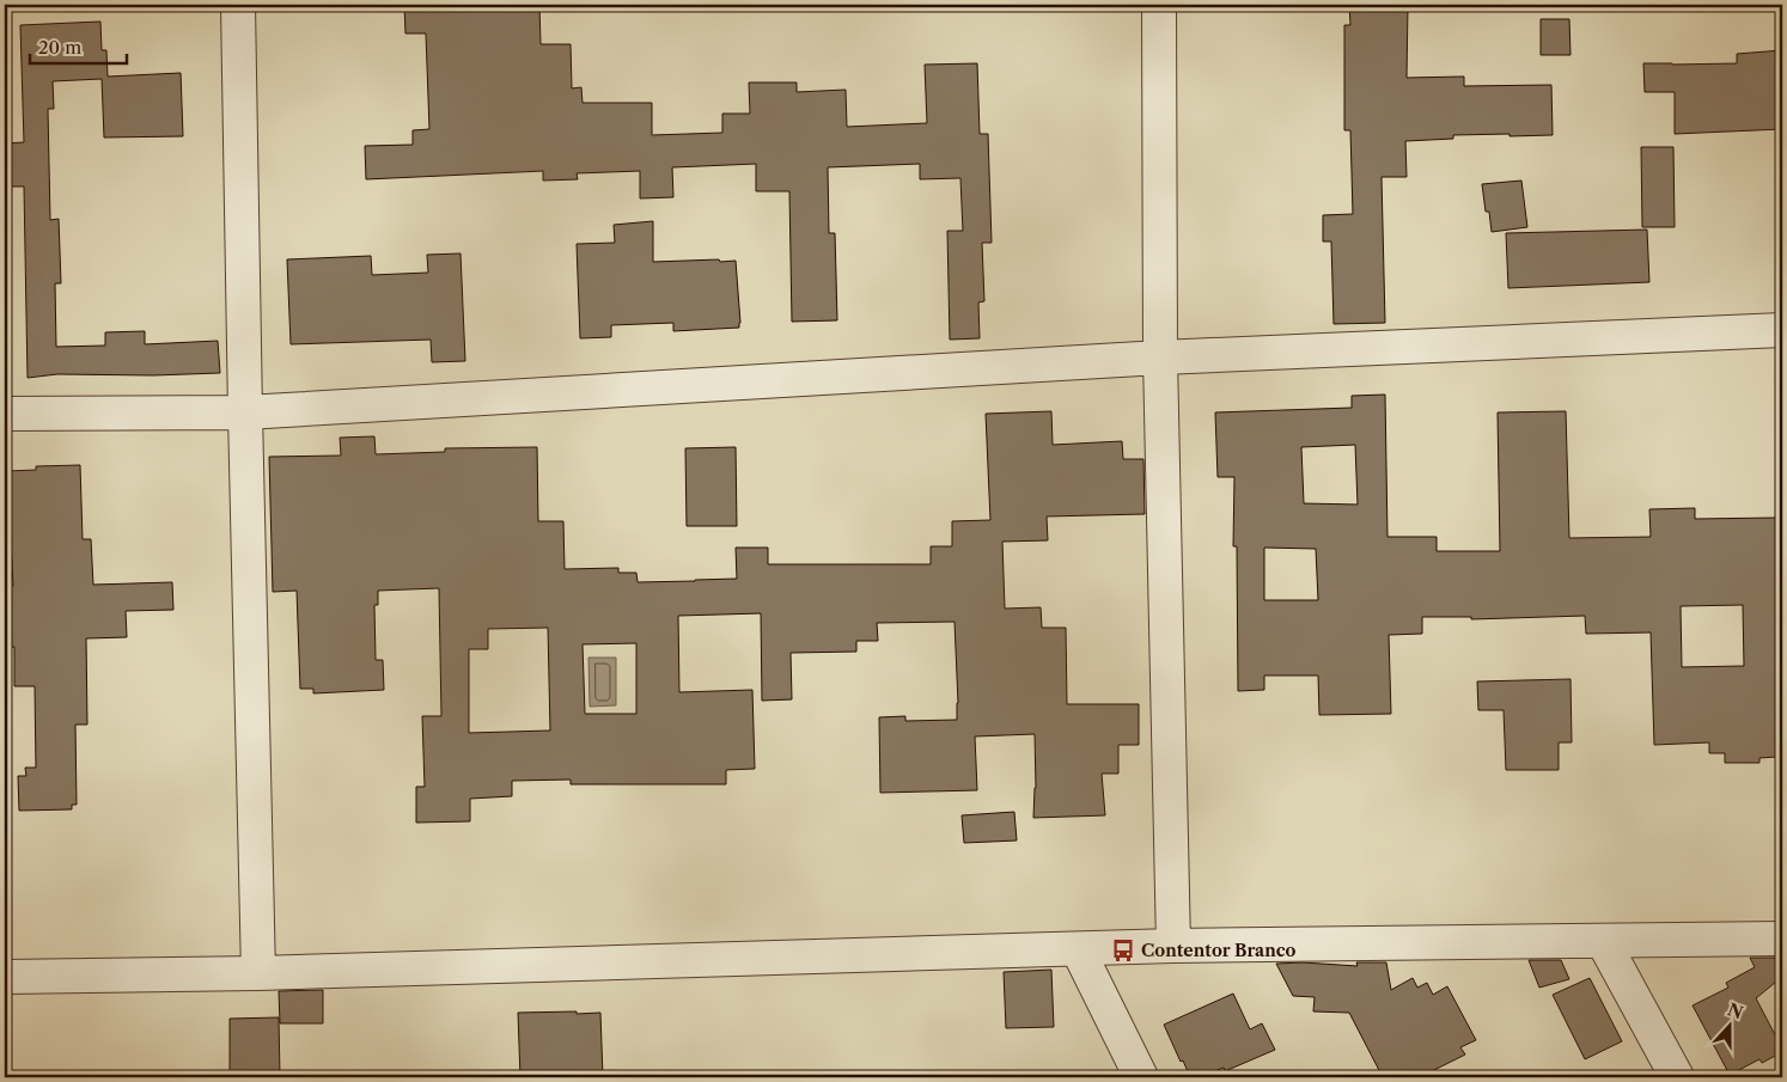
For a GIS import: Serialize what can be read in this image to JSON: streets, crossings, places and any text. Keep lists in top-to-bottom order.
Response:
{
  "places": {
    "bus stop": ["Contentor Branco"]
  },
  "scale_bar": "20 m",
  "north": "top"
}
